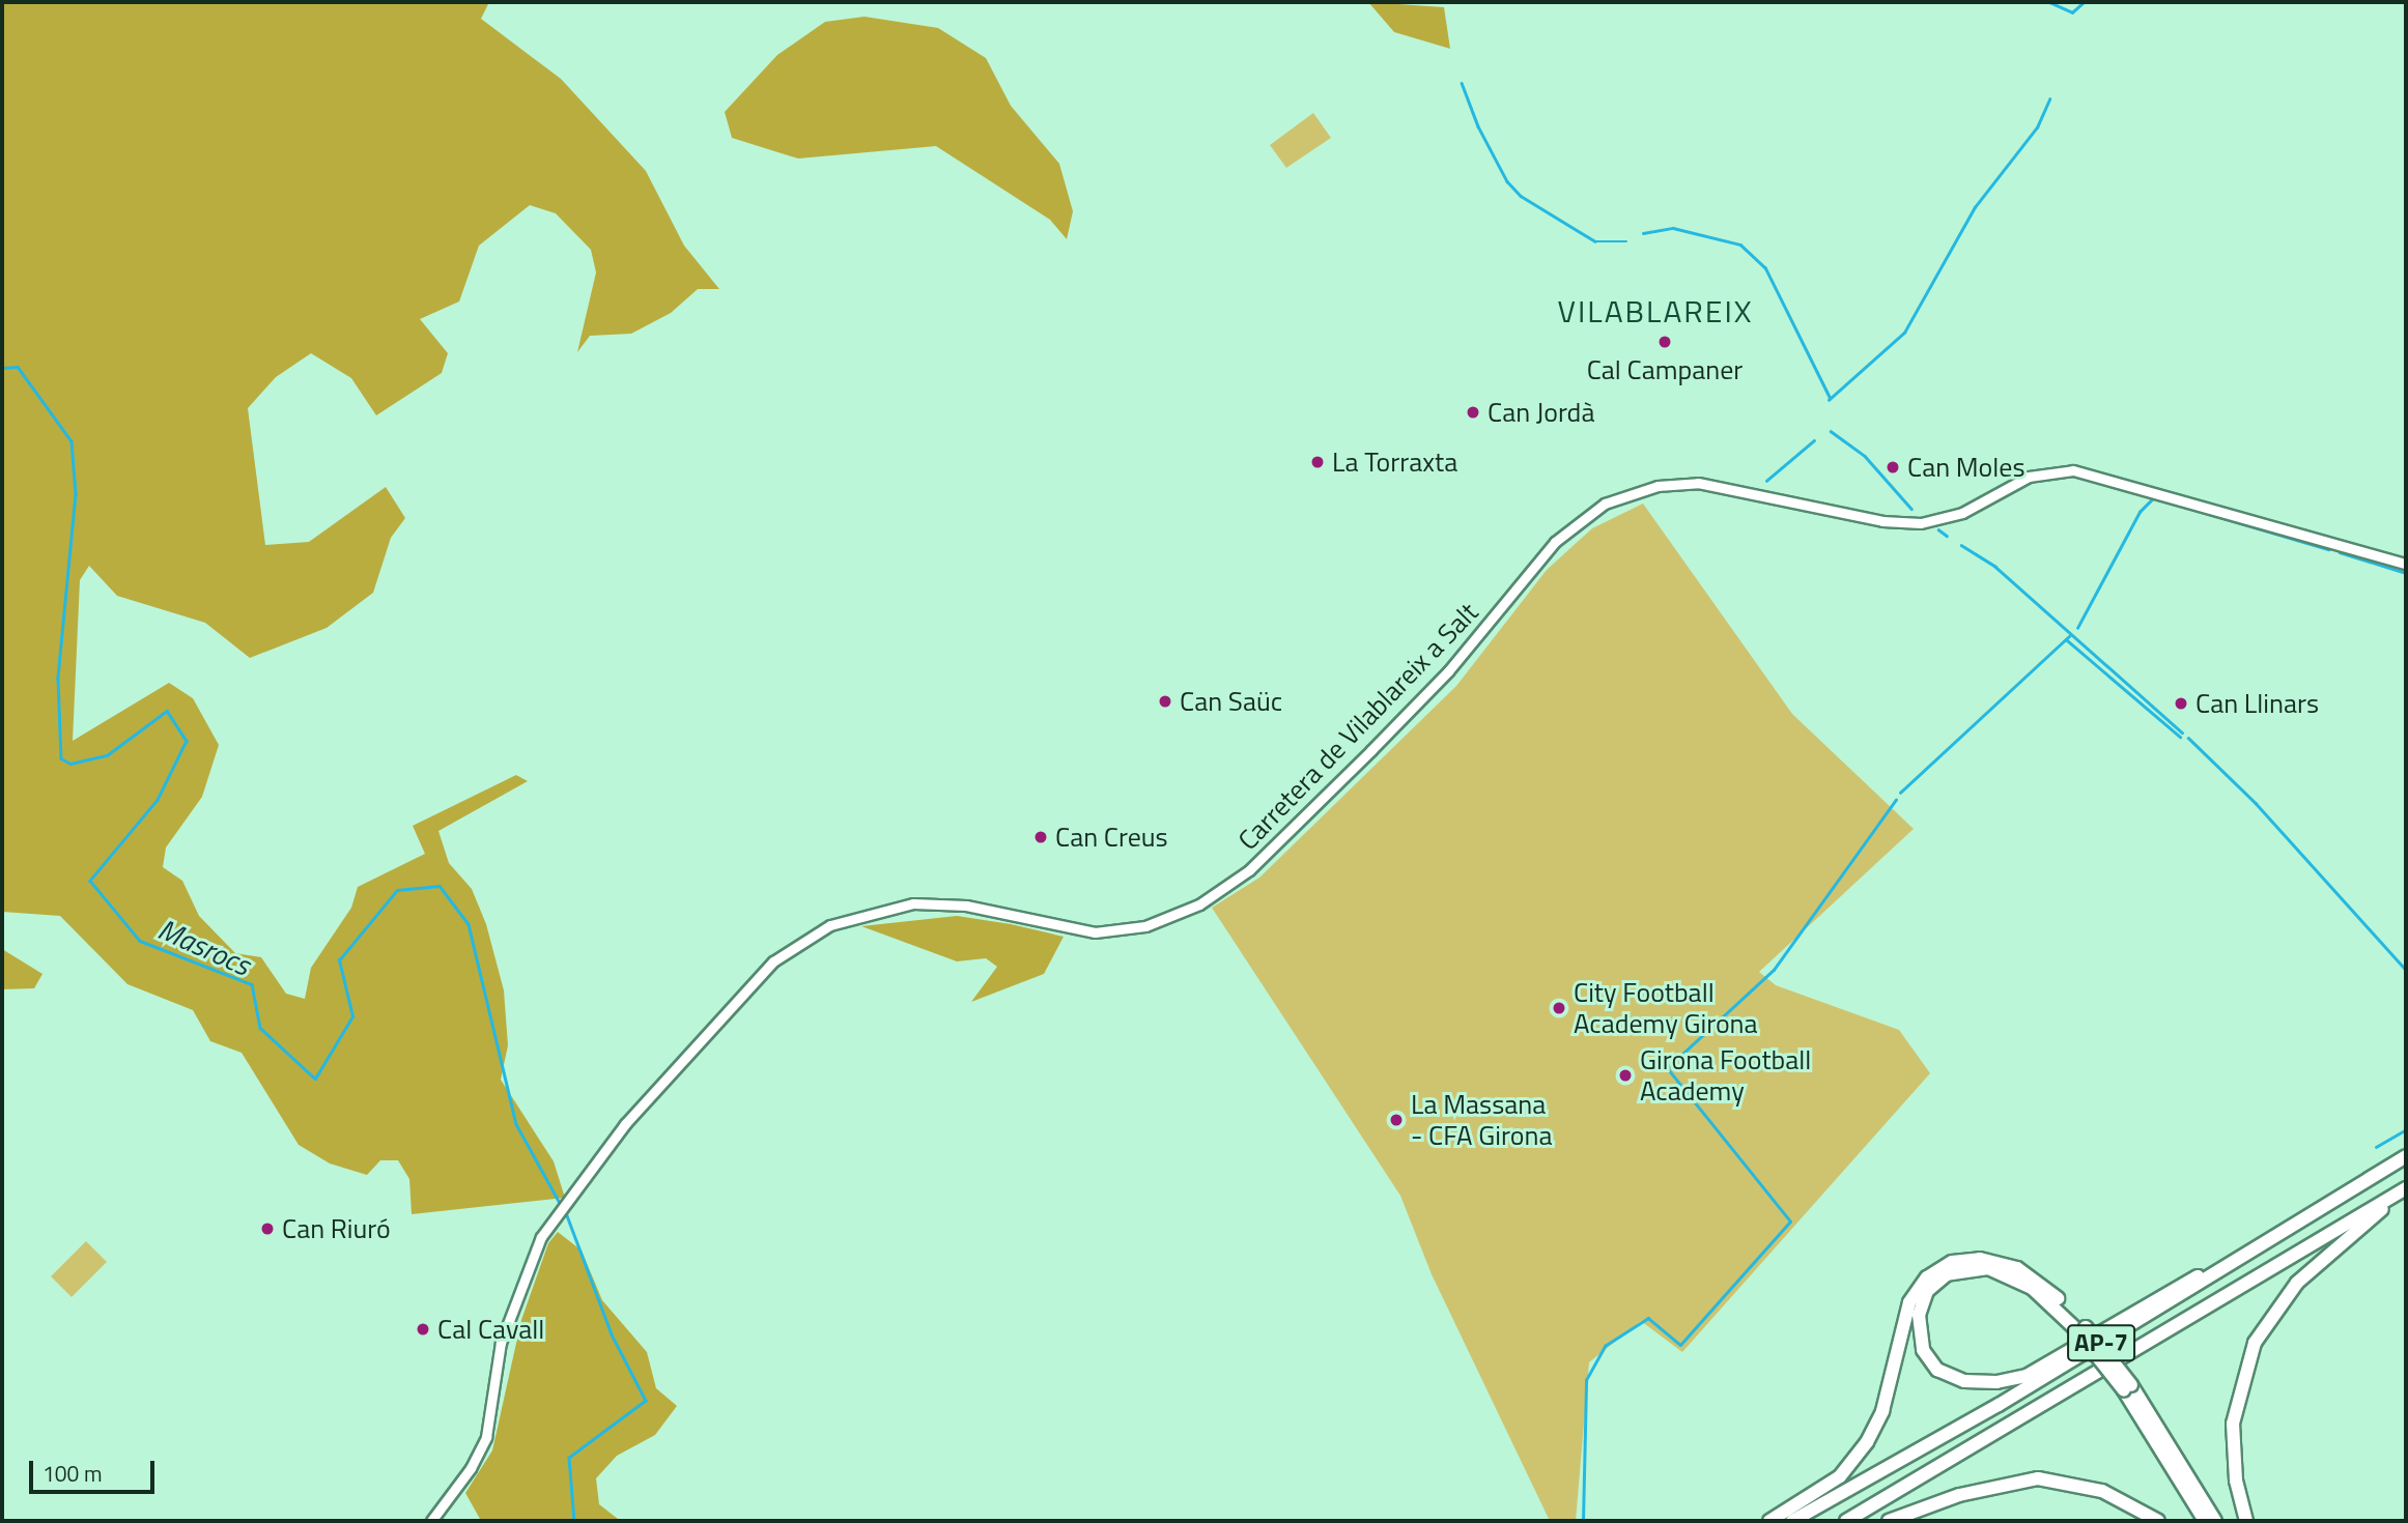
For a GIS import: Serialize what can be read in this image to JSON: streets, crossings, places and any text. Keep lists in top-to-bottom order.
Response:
{
  "streets": {
    "highway": ["AP-7"],
    "street": ["Carretera de Vilablareix a Salt"]
  },
  "districts": ["VILABLAREIX"],
  "water": ["Masrocs"],
  "places": [
    "Cal Campaner",
    "Can Jordà",
    "La Torraxta",
    "Can Moles",
    "Can Saüc",
    "Can Llinars",
    "Can Creus",
    "City Football Academy Girona",
    "Girona Football Academy",
    "La Massana - CFA Girona",
    "Can Riuró",
    "Cal Cavall"
  ],
  "scale_bar": "100 m"
}
